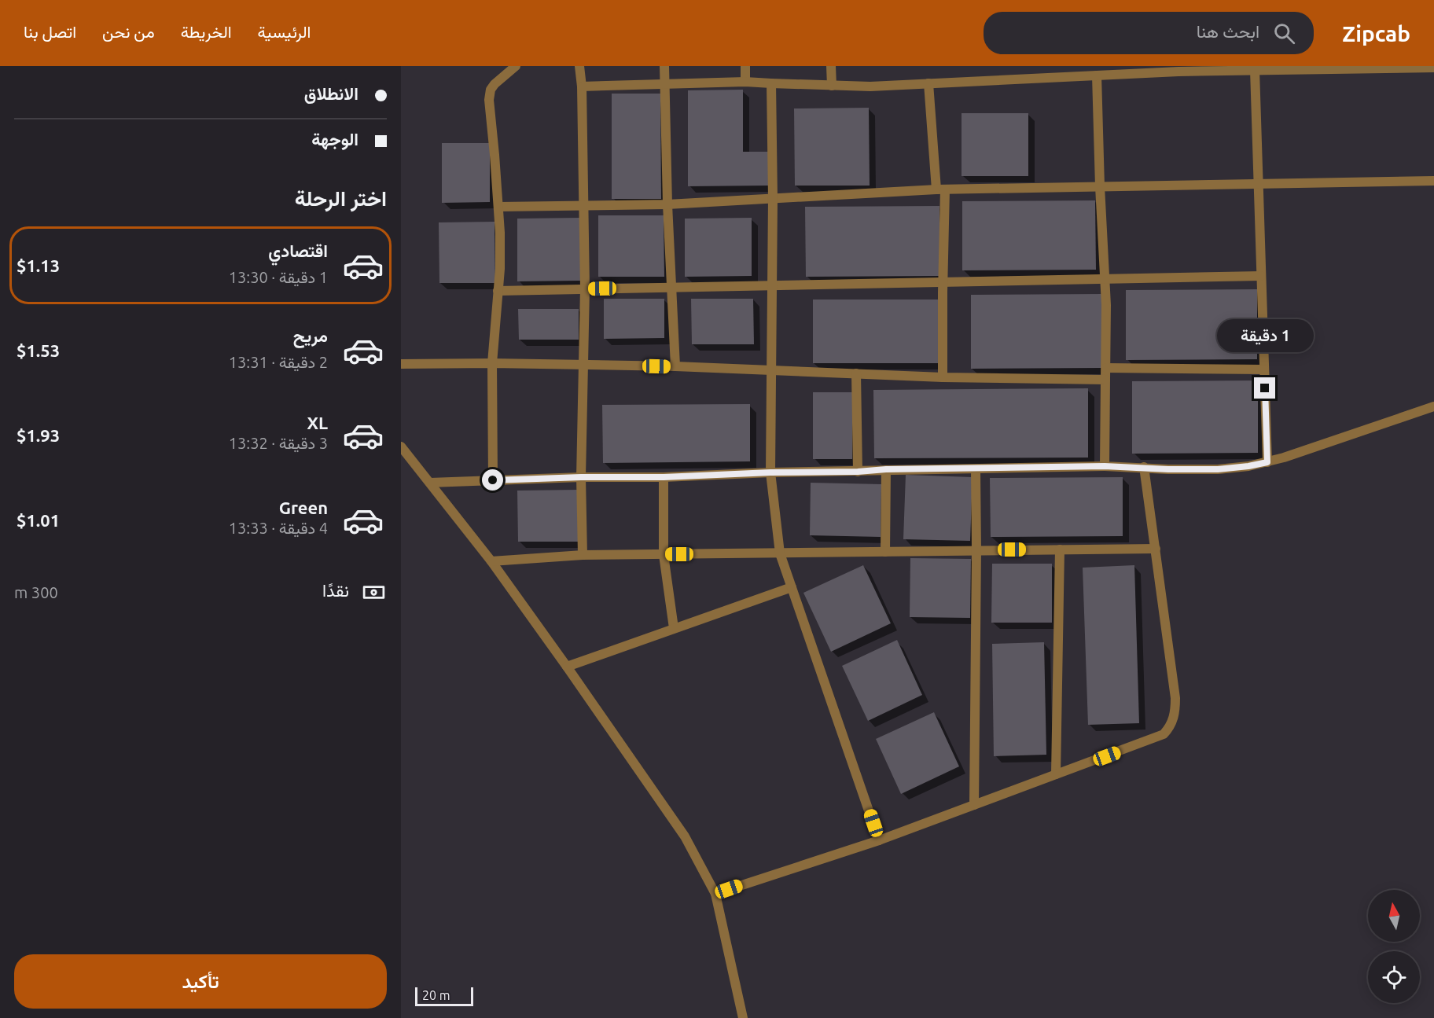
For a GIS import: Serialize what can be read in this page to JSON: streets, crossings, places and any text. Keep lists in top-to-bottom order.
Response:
{
  "scale_bar": "20 m",
  "north": "top",
  "page": {
    "header": "Zipcab",
    "search": "ابحث هنا",
    "nav": [
      "الرئيسية",
      "الخريطة",
      "من نحن",
      "اتصل بنا"
    ],
    "banner": ["الانطلاق", "الوجهة"],
    "heading": "اختر الرحلة",
    "list": [
      {
        "name": "اقتصادي",
        "note": "1 دقيقة · 13:30",
        "value": "$1.13"
      },
      {
        "name": "مريح",
        "note": "2 دقيقة · 13:31",
        "value": "$1.53"
      },
      {
        "name": "XL",
        "note": "3 دقيقة · 13:32",
        "value": "$1.93"
      },
      {
        "name": "Green",
        "note": "4 دقيقة · 13:33",
        "value": "$1.01"
      }
    ],
    "bubble": "1 دقيقة",
    "pay": ["نقدًا", "300 m"],
    "buttons": "تأكيد",
    "scale": "20 m"
  }
}
